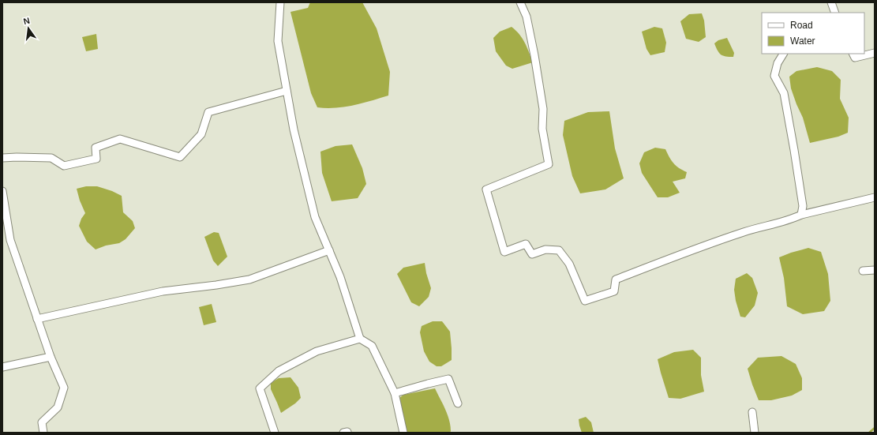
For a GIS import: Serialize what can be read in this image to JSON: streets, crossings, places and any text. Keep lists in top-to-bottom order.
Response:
{
  "legend": ["Road", "Water"],
  "north": "top"
}
